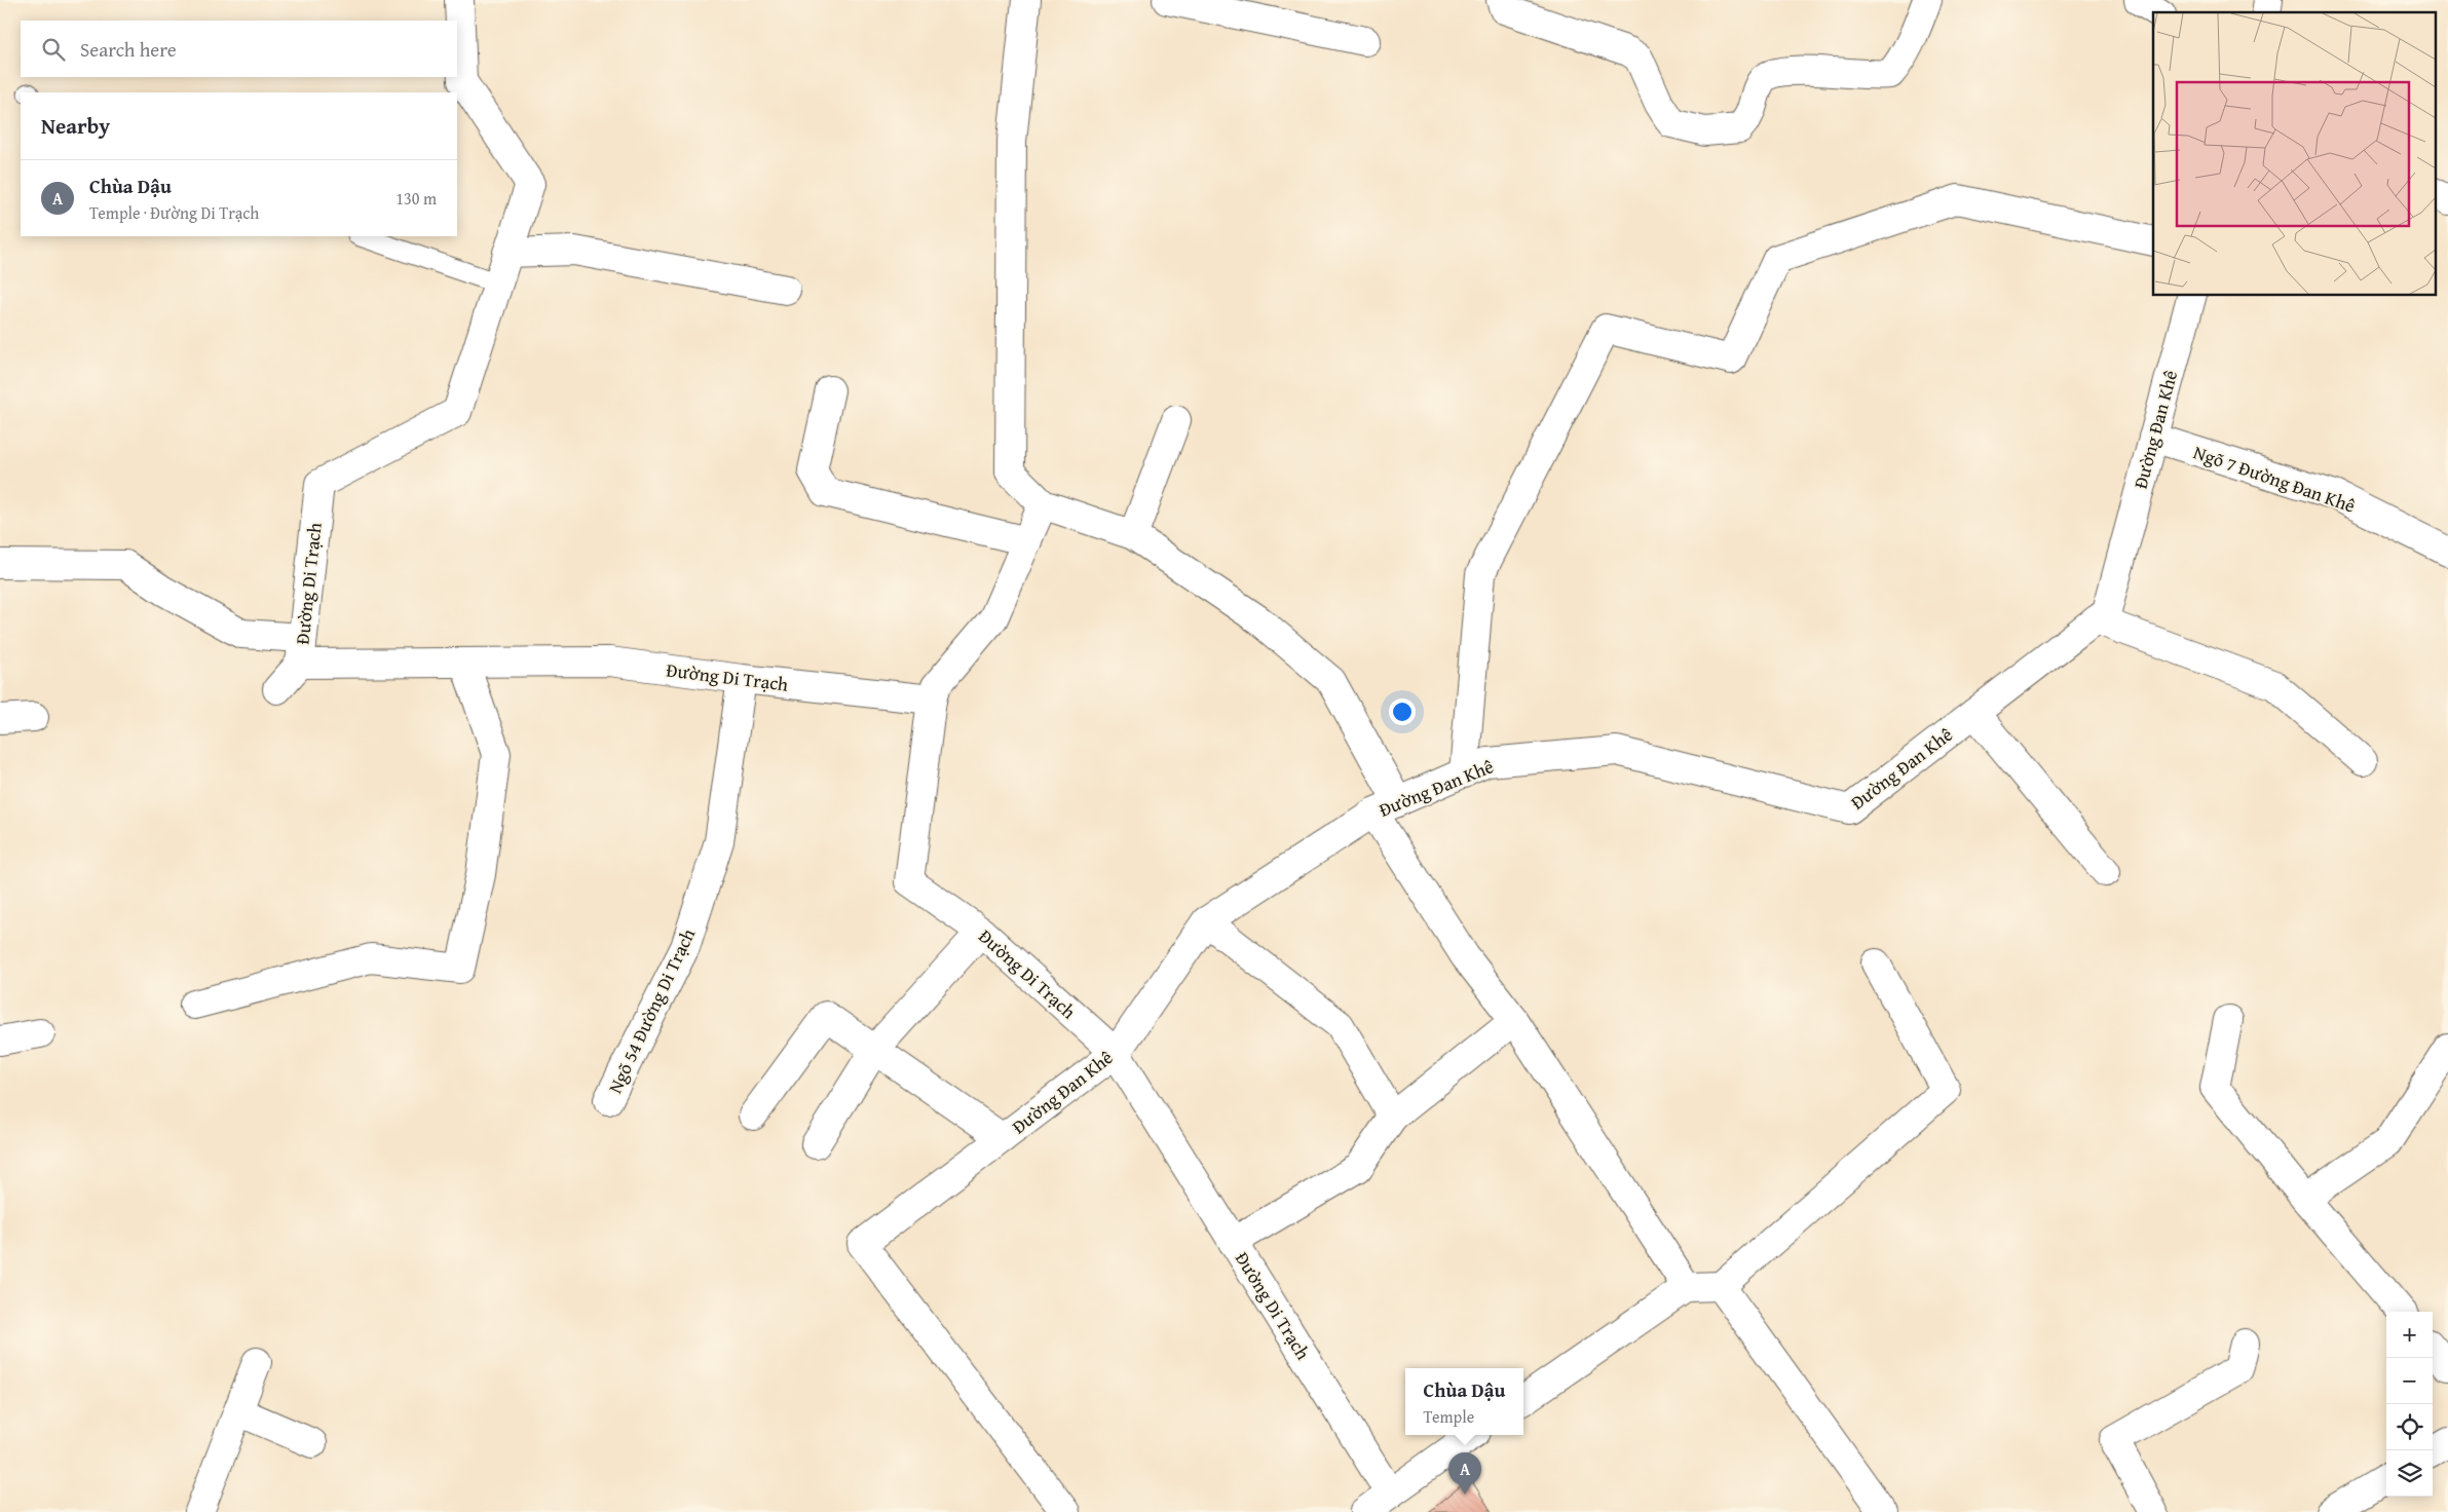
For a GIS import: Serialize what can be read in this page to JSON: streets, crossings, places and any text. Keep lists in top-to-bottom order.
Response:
{
  "streets": {
    "street": [
      "Đường Đan Khê",
      "Ngõ 7 Đường Đan Khê",
      "Đường Di Trạch",
      "Ngõ 54 Đường Di Trạch"
    ]
  },
  "crossings": [
    ["Đường Đan Khê", "Ngõ 7 Đường Đan Khê"],
    ["Đường Đan Khê", "Đường Di Trạch"],
    ["Đường Di Trạch", "Ngõ 54 Đường Di Trạch"]
  ],
  "page": {
    "search": "Search here",
    "heading": "Nearby",
    "list": [
      {
        "mark": "A",
        "name": "Chùa Dậu",
        "note": "Temple · Đường Di Trạch",
        "value": "130 m"
      }
    ],
    "map_buttons": ["+", "−"],
    "popup": ["Chùa Dậu", "Temple"],
    "pins": "A"
  }
}
